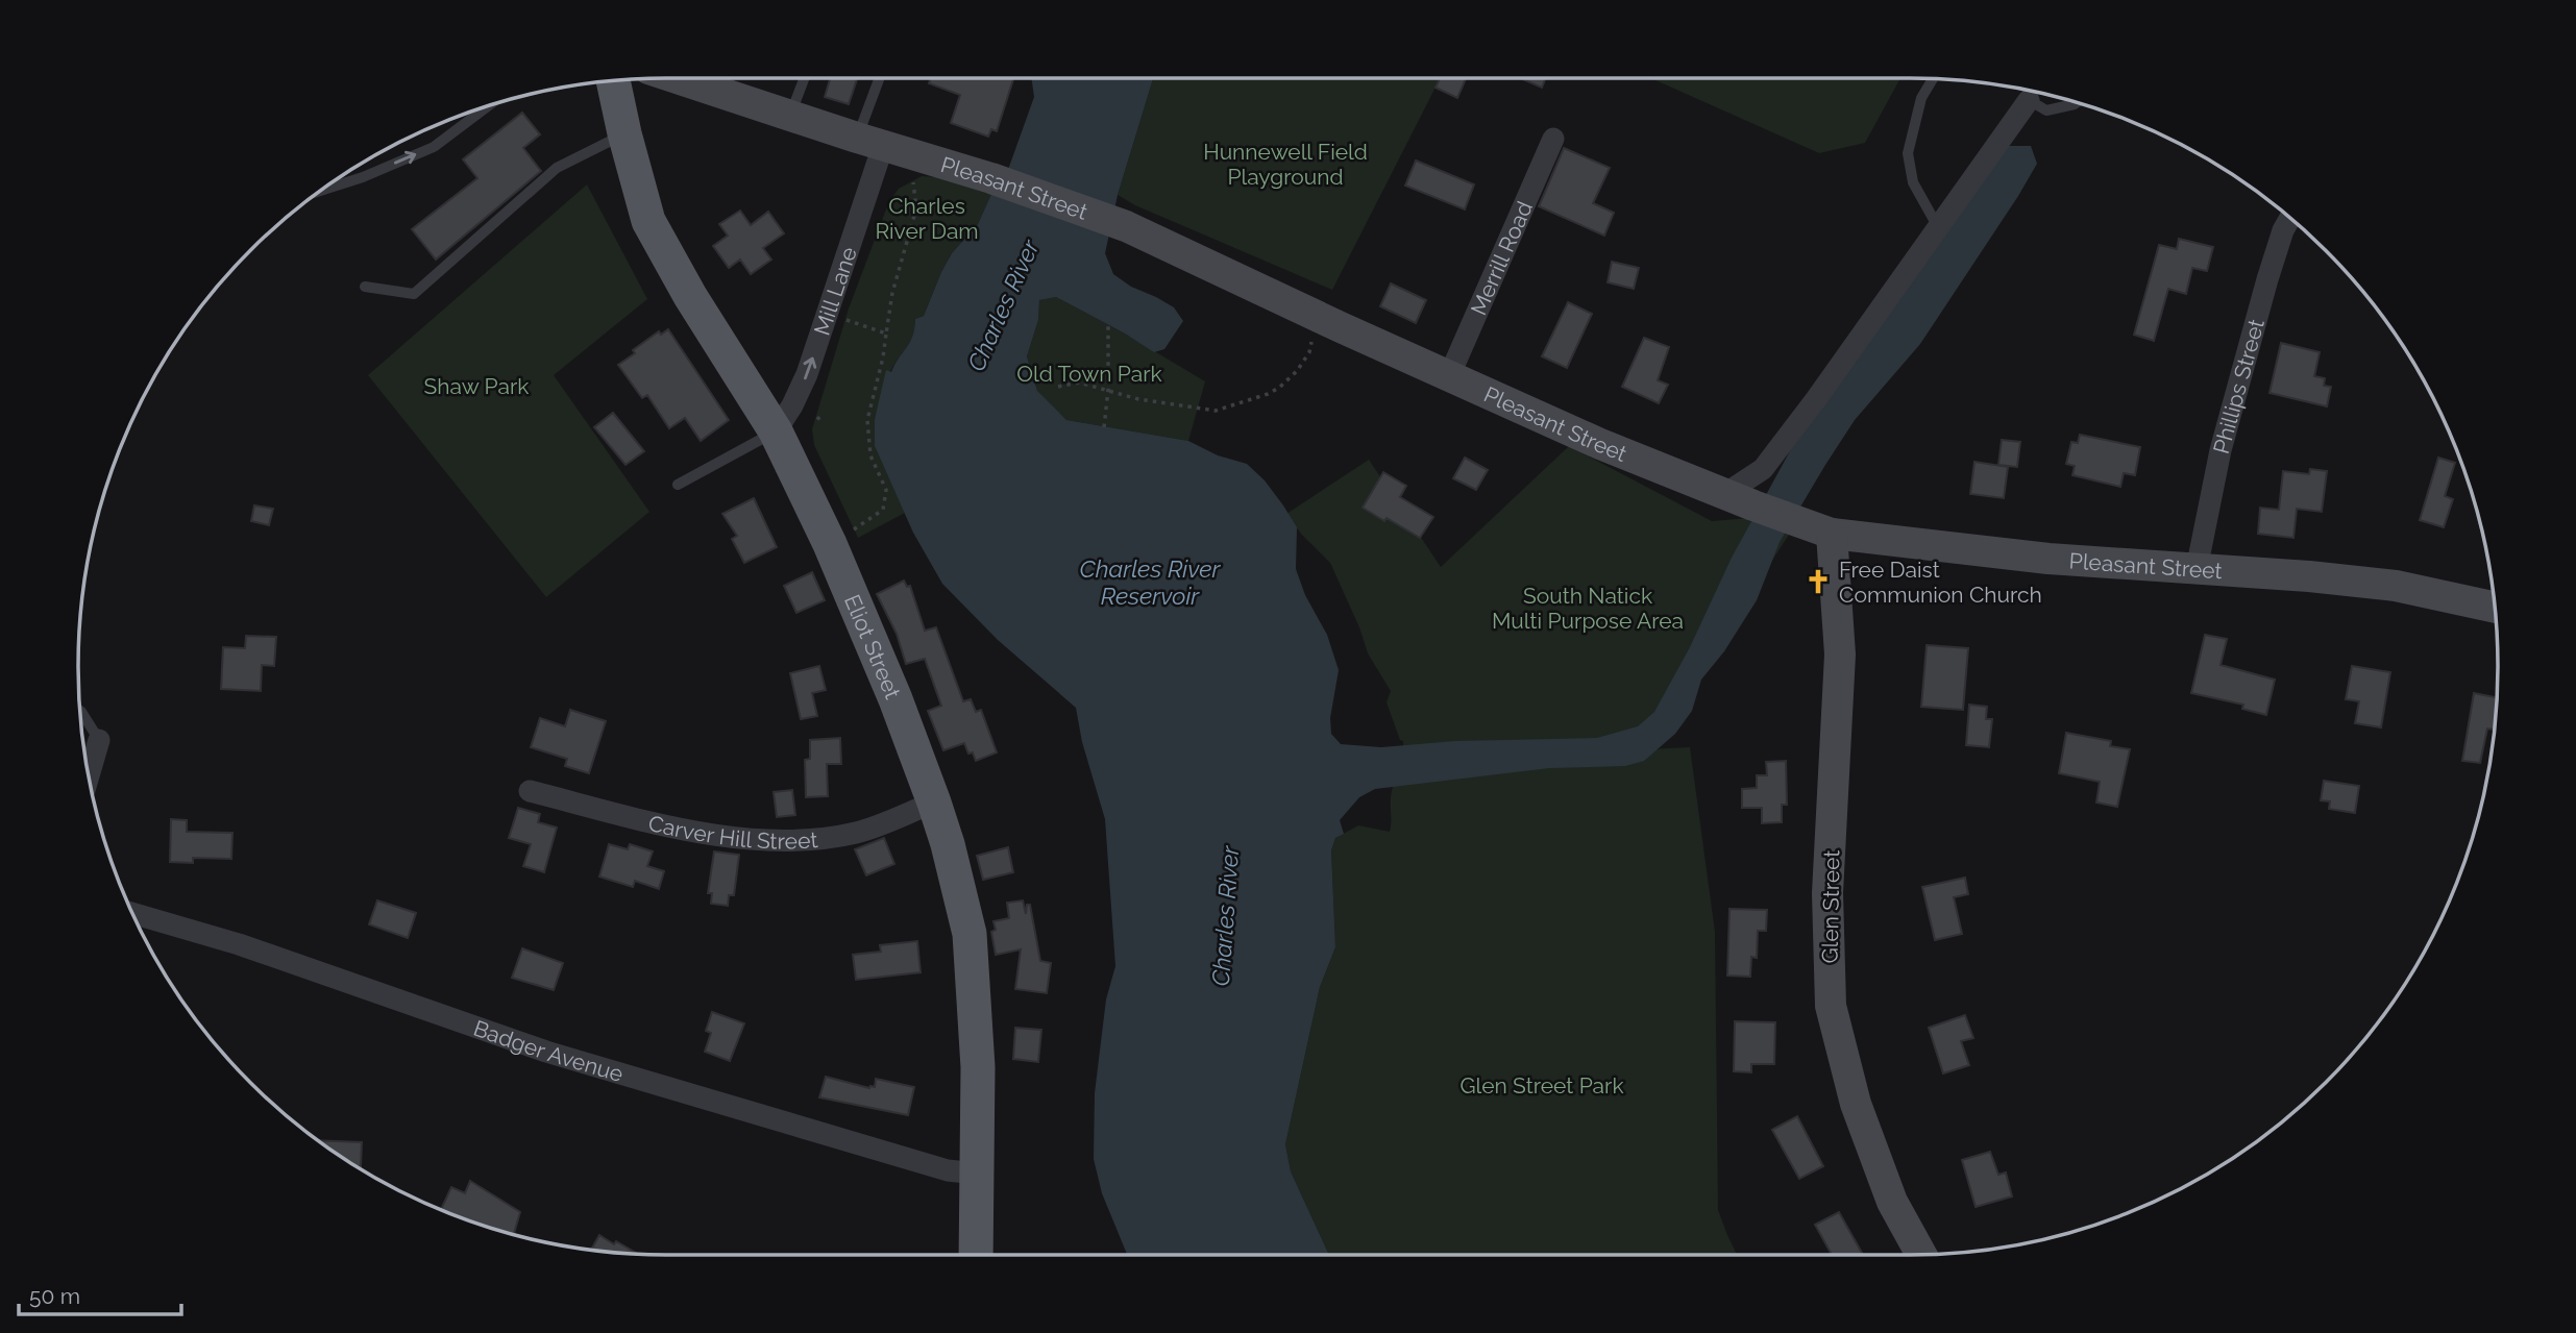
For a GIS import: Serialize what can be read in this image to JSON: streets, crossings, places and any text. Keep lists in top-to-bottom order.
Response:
{
  "streets": {
    "main road": ["Pleasant Street", "Eliot Street", "Glen Street"],
    "street": [
      "Merrill Road",
      "Mill Lane",
      "Phillips Street",
      "Carver Hill Street",
      "Badger Avenue"
    ]
  },
  "crossings": [
    ["Pleasant Street", "Merrill Road"],
    ["Pleasant Street", "Mill Lane"],
    ["Pleasant Street", "Phillips Street"],
    ["Pleasant Street", "Glen Street"],
    ["Mill Lane", "Eliot Street"],
    ["Eliot Street", "Carver Hill Street"],
    ["Eliot Street", "Badger Avenue"]
  ],
  "one_way": ["Mill Lane"],
  "water": ["Charles River", "Charles River Reservoir"],
  "parks": [
    "Hunnewell Field Playground",
    "Charles River Dam",
    "Old Town Park",
    "Shaw Park",
    "South Natick Multi Purpose Area",
    "Glen Street Park"
  ],
  "places": {
    "church": ["Free Daist Communion Church"]
  },
  "scale_bar": "50 m"
}
